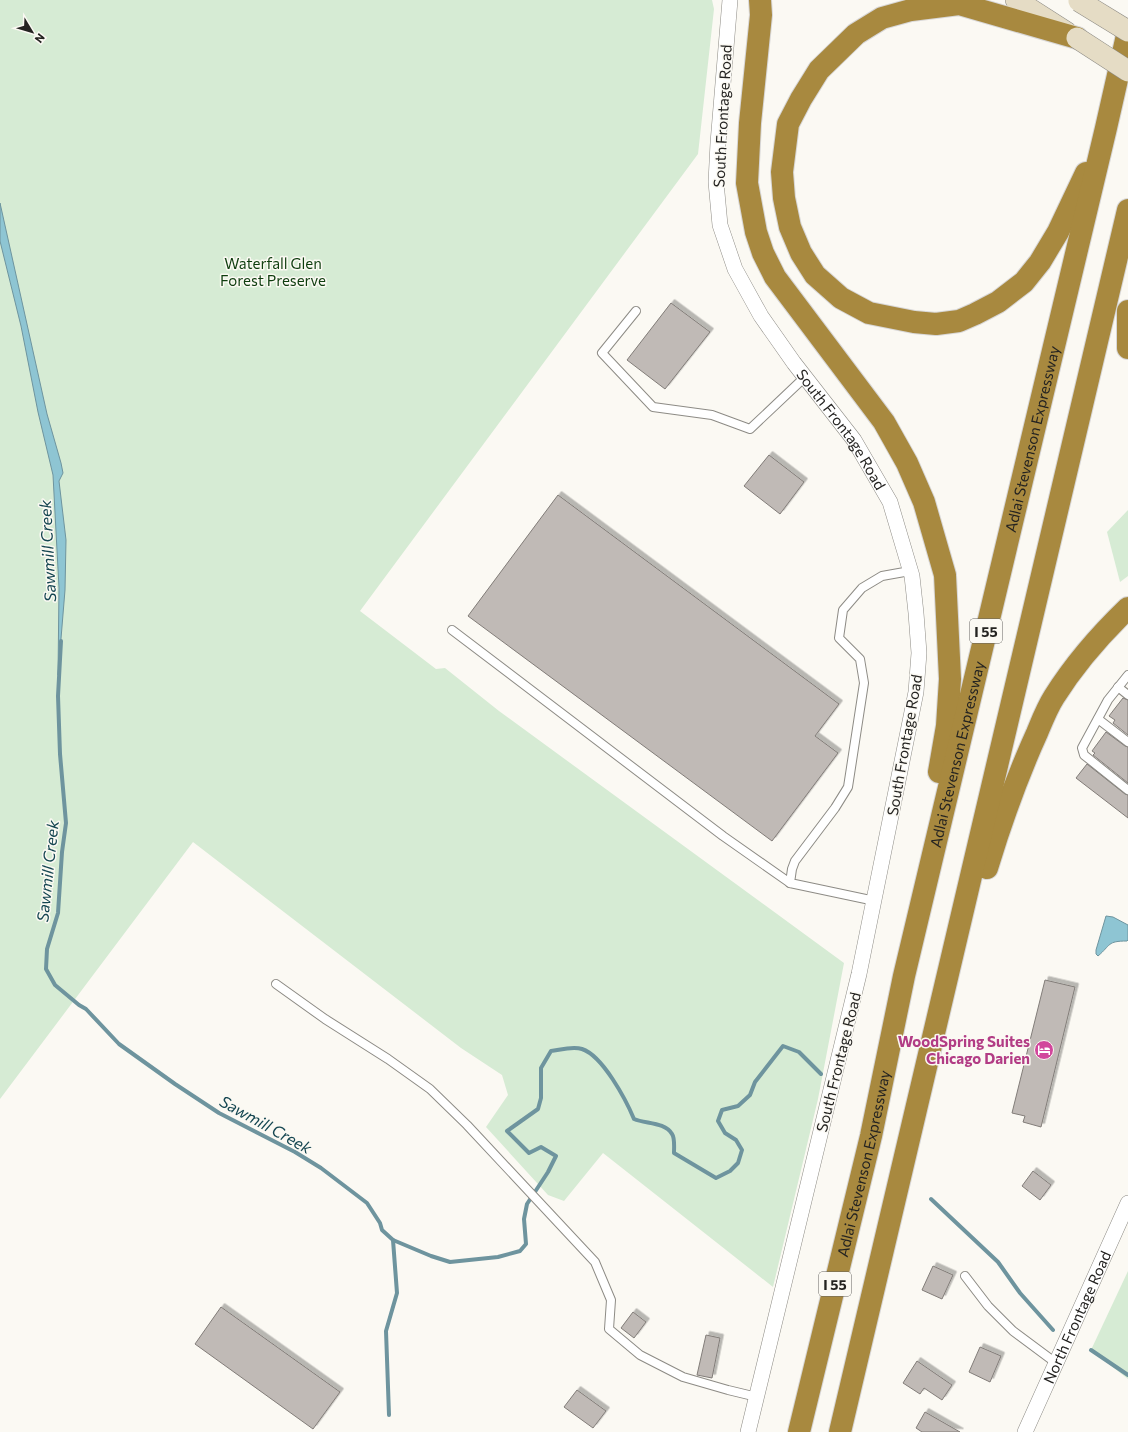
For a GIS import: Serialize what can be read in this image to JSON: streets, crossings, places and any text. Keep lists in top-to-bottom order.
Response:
{
  "streets": {
    "highway": ["Adlai Stevenson Expressway", "I 55"],
    "street": ["South Frontage Road", "North Frontage Road"]
  },
  "water": ["Sawmill Creek"],
  "parks": ["Waterfall Glen Forest Preserve"],
  "places": {
    "hotel": ["WoodSpring Suites Chicago Darien"]
  },
  "north": "bottom right"
}
